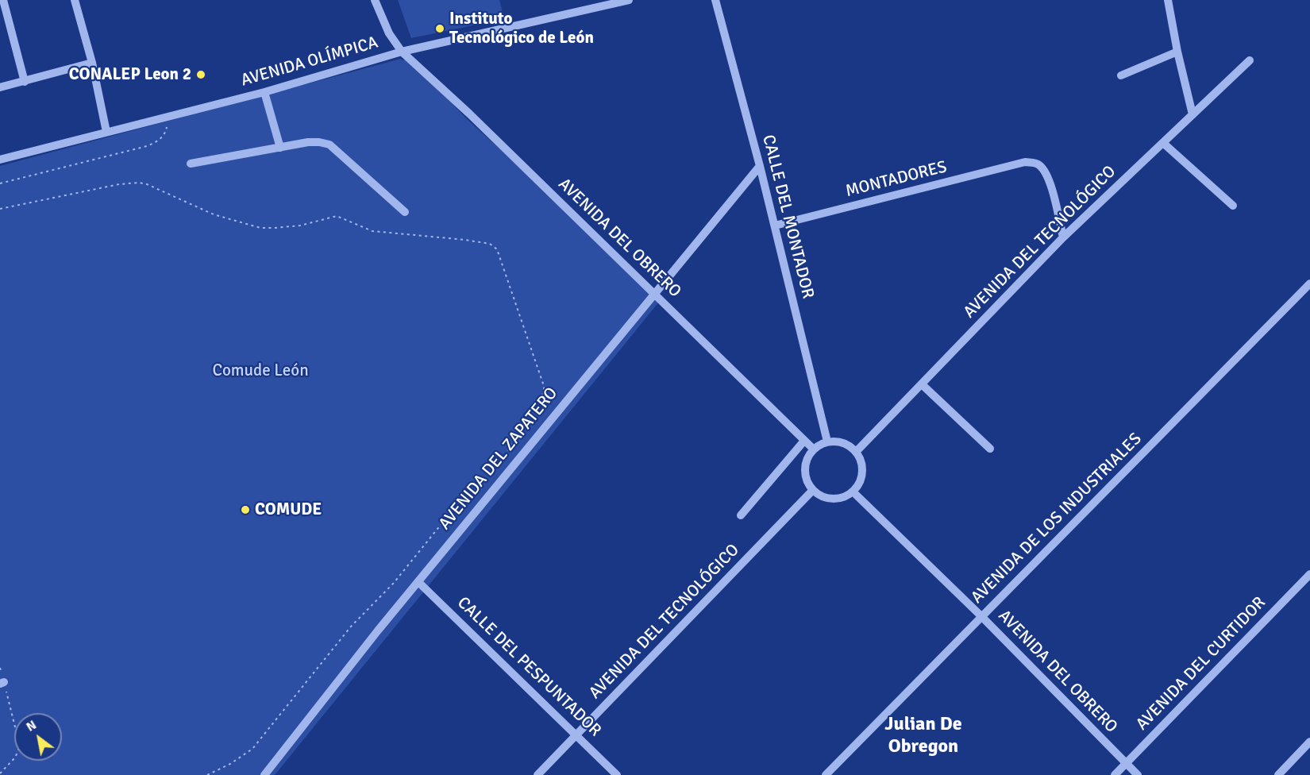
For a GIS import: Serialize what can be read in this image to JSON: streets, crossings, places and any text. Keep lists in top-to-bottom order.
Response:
{
  "streets": {
    "street": [
      "AVENIDA OLÍMPICA",
      "MONTADORES",
      "CALLE DEL MONTADOR",
      "AVENIDA DEL OBRERO",
      "AVENIDA DEL TECNOLÓGICO",
      "AVENIDA DEL ZAPATERO",
      "AVENIDA DE LOS INDUSTRIALES",
      "AVENIDA DEL CURTIDOR",
      "CALLE DEL PESPUNTADOR"
    ]
  },
  "crossings": [
    ["AVENIDA OLÍMPICA", "AVENIDA DEL OBRERO"],
    ["MONTADORES", "CALLE DEL MONTADOR"],
    ["MONTADORES", "AVENIDA DEL TECNOLÓGICO"],
    ["CALLE DEL MONTADOR", "AVENIDA DEL OBRERO"],
    ["CALLE DEL MONTADOR", "AVENIDA DEL TECNOLÓGICO"],
    ["CALLE DEL MONTADOR", "AVENIDA DEL ZAPATERO"],
    ["AVENIDA DEL OBRERO", "AVENIDA DEL TECNOLÓGICO"],
    ["AVENIDA DEL OBRERO", "AVENIDA DEL ZAPATERO"],
    ["AVENIDA DEL OBRERO", "AVENIDA DE LOS INDUSTRIALES"],
    ["AVENIDA DEL OBRERO", "AVENIDA DEL CURTIDOR"],
    ["AVENIDA DEL TECNOLÓGICO", "CALLE DEL PESPUNTADOR"],
    ["AVENIDA DEL ZAPATERO", "CALLE DEL PESPUNTADOR"]
  ],
  "districts": ["Julian De Obregon"],
  "parks": ["Comude León"],
  "places": ["Instituto Tecnológico de León", "CONALEP Leon 2", "COMUDE"],
  "north": "top left"
}
